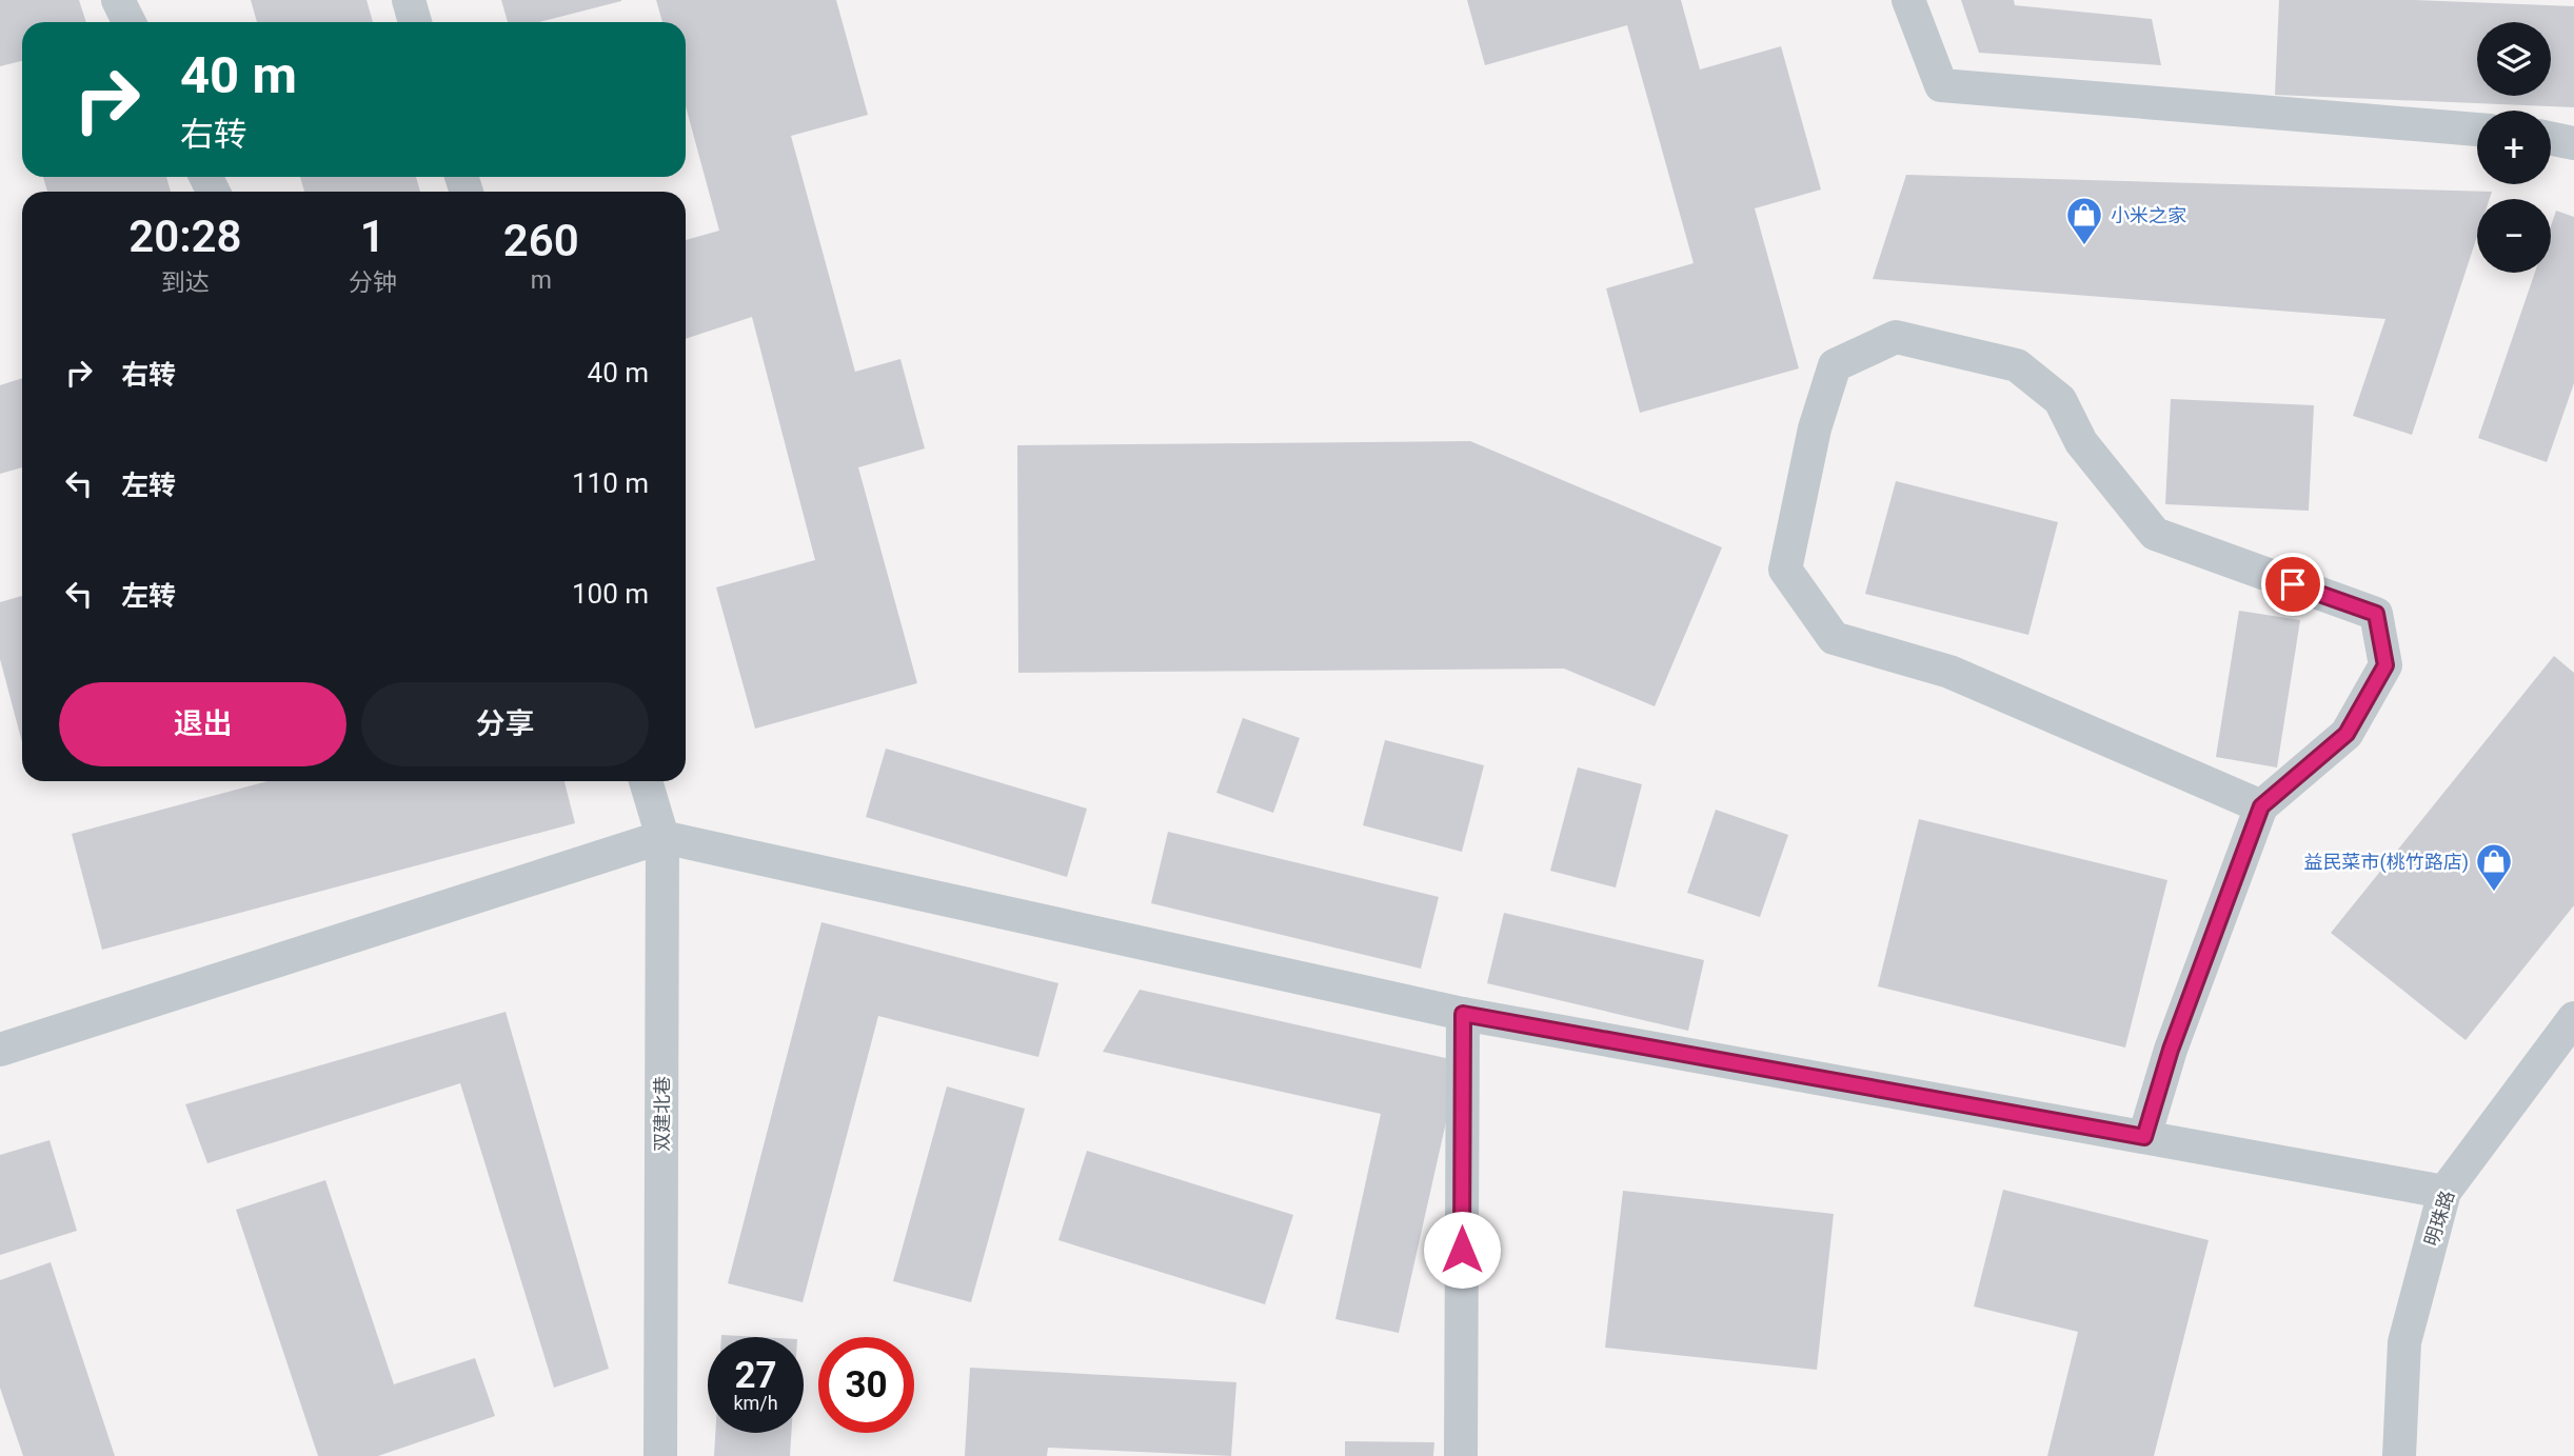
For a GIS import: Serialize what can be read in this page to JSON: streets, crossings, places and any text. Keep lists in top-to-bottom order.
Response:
{
  "streets": {
    "street": ["双建北巷", "明珠路"]
  },
  "places": {
    "shop": ["小米之家", "益民菜市(桃竹路店)"]
  },
  "page": {
    "map_buttons": ["+", "−"],
    "turn": ["40 m", "右转"],
    "eta": [
      "20:28",
      "到达",
      "1",
      "分钟",
      "260",
      "m"
    ],
    "list": [
      {
        "name": "右转",
        "value": "40 m"
      },
      {
        "name": "左转",
        "value": "110 m"
      },
      {
        "name": "左转",
        "value": "100 m"
      }
    ],
    "buttons": ["退出", "分享"],
    "speed": "27 km/h",
    "limit": "30"
  }
}
